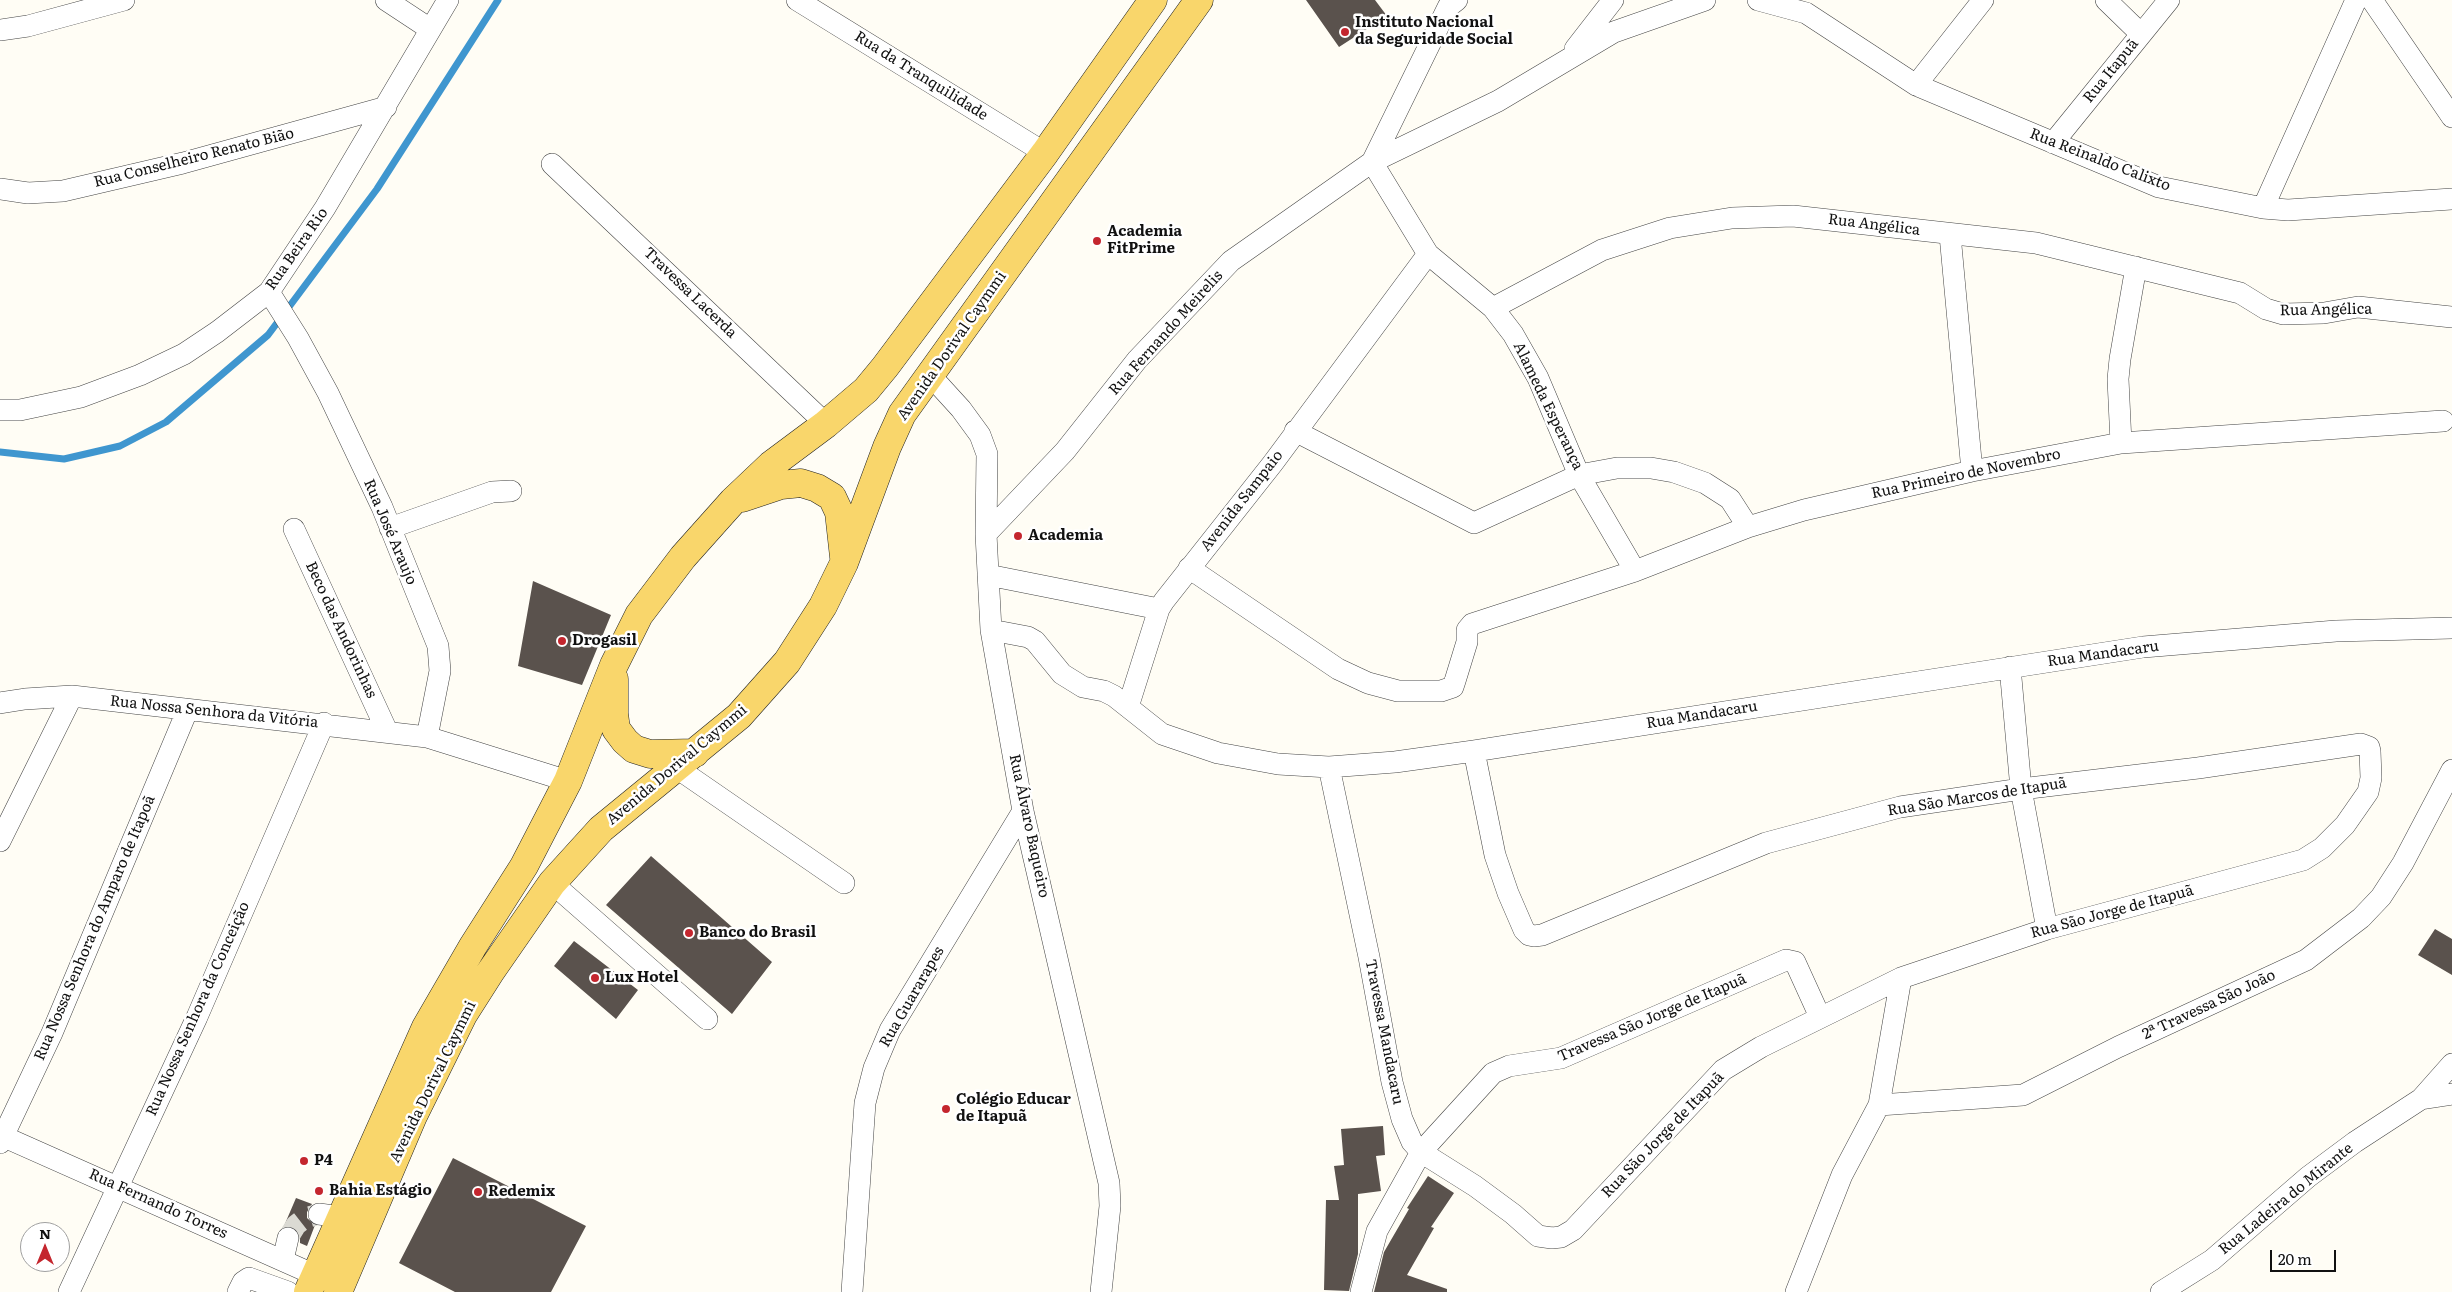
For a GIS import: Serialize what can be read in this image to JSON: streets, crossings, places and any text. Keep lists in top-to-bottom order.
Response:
{
  "streets": {
    "main road": ["Avenida Dorival Caymmi"],
    "street": [
      "Rua Itapuã",
      "Rua da Tranquilidade",
      "Rua Conselheiro Renato Bião",
      "Rua Reinaldo Calixto",
      "Rua Angélica",
      "Rua Beira Rio",
      "Travessa Lacerda",
      "Rua Fernando Meirelis",
      "Alameda Esperança",
      "Rua Primeiro de Novembro",
      "Avenida Sampaio",
      "Rua José Araujo",
      "Beco das Andorinhas",
      "Rua Mandacaru",
      "Rua Nossa Senhora da Vitória",
      "Rua São Marcos de Itapuã",
      "Rua Álvaro Baqueiro",
      "Rua São Jorge de Itapuã",
      "Rua Nossa Senhora do Amparo de Itapoã",
      "Rua Guararapes",
      "2ª Travessa São João",
      "Rua Nossa Senhora da Conceição",
      "Travessa São Jorge de Itapuã",
      "Travessa Mandacaru",
      "Rua Ladeira do Mirante",
      "Rua Fernando Torres"
    ]
  },
  "crossings": [
    ["Rua Itapuã", "Rua Reinaldo Calixto"],
    ["Rua da Tranquilidade", "Avenida Dorival Caymmi"],
    ["Rua Conselheiro Renato Bião", "Rua Beira Rio"],
    ["Rua Angélica", "Alameda Esperança"],
    ["Rua Beira Rio", "Rua José Araujo"],
    ["Travessa Lacerda", "Avenida Dorival Caymmi"],
    ["Rua Fernando Meirelis", "Rua Álvaro Baqueiro"],
    ["Avenida Dorival Caymmi", "Rua Nossa Senhora da Vitória"],
    ["Avenida Dorival Caymmi", "Rua Álvaro Baqueiro"],
    ["Avenida Dorival Caymmi", "Rua Fernando Torres"],
    ["Alameda Esperança", "Rua Primeiro de Novembro"],
    ["Rua Primeiro de Novembro", "Avenida Sampaio"],
    ["Avenida Sampaio", "Rua Mandacaru"],
    ["Rua José Araujo", "Rua Nossa Senhora da Vitória"],
    ["Beco das Andorinhas", "Rua Nossa Senhora da Vitória"],
    ["Rua Mandacaru", "Rua São Marcos de Itapuã"],
    ["Rua Mandacaru", "Rua Álvaro Baqueiro"],
    ["Rua Mandacaru", "Travessa Mandacaru"],
    ["Rua Nossa Senhora da Vitória", "Rua Nossa Senhora do Amparo de Itapoã"],
    ["Rua Nossa Senhora da Vitória", "Rua Nossa Senhora da Conceição"],
    ["Rua São Marcos de Itapuã", "Rua São Jorge de Itapuã"],
    ["Rua Álvaro Baqueiro", "Rua Guararapes"],
    ["Rua São Jorge de Itapuã", "Travessa São Jorge de Itapuã"],
    ["Rua São Jorge de Itapuã", "Travessa Mandacaru"],
    ["Rua Nossa Senhora do Amparo de Itapoã", "Rua Fernando Torres"],
    ["Rua Nossa Senhora da Conceição", "Rua Fernando Torres"],
    ["Travessa São Jorge de Itapuã", "Travessa Mandacaru"]
  ],
  "places": [
    "Instituto Nacional da Seguridade Social",
    "Academia FitPrime",
    "Academia",
    "Drogasil",
    "Banco do Brasil",
    "Lux Hotel",
    "Colégio Educar de Itapuã",
    "P4",
    "Bahia Estágio",
    "Redemix"
  ],
  "scale_bar": "20 m",
  "north": "top"
}
